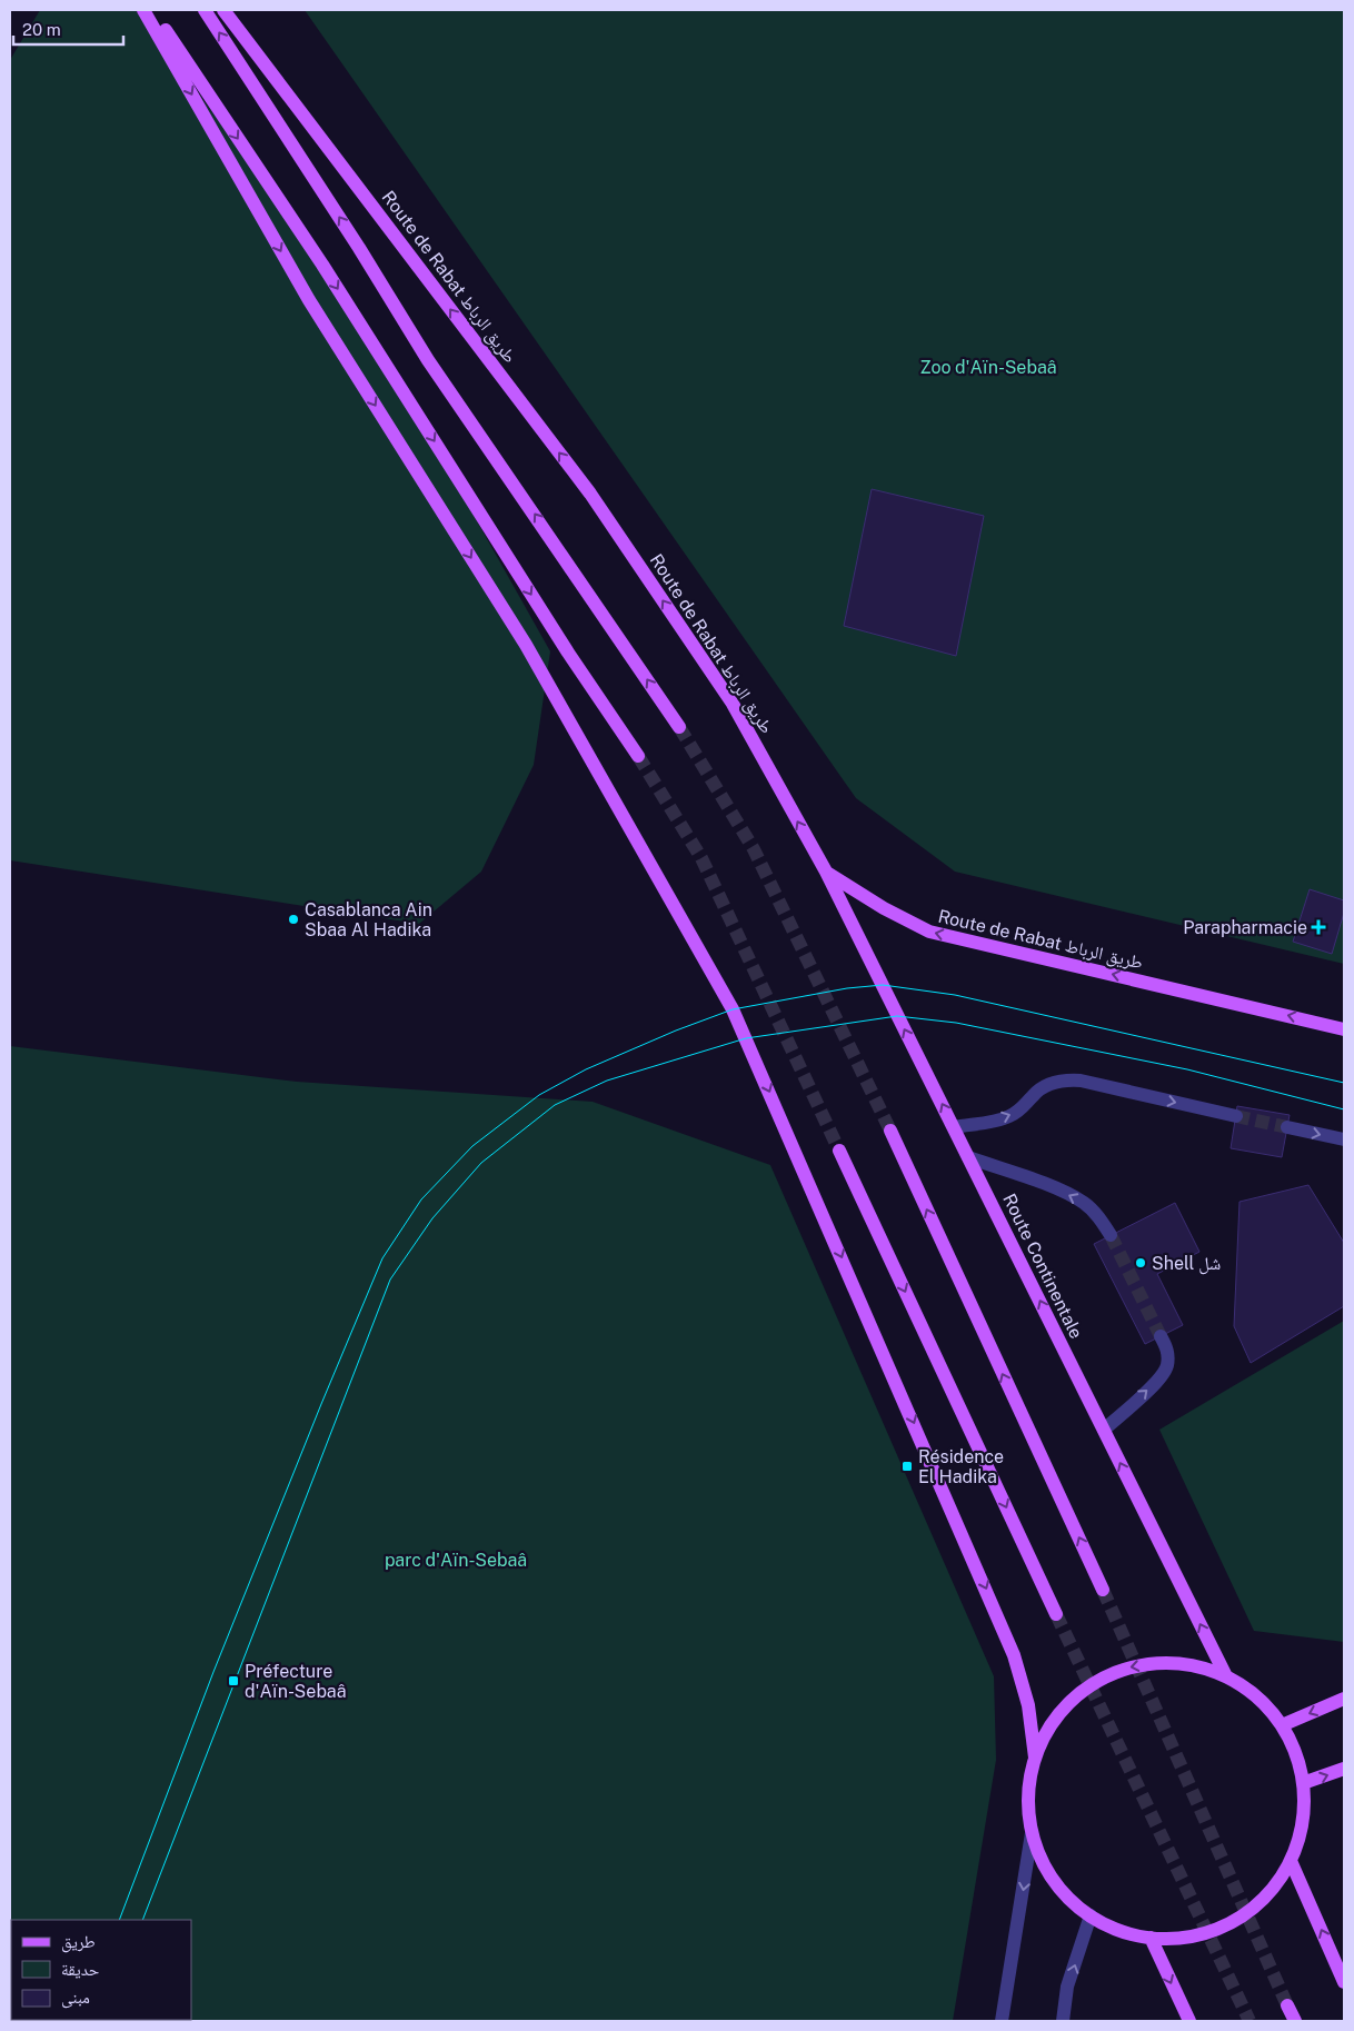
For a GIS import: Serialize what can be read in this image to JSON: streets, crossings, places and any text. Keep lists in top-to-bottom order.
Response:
{
  "streets": {
    "main road": ["Route de Rabat طريق الرباط", "Route Continentale"]
  },
  "crossings": [
    ["Route de Rabat طريق الرباط", "Route Continentale"]
  ],
  "parks": ["Zoo d'Aïn-Sebaâ", "parc d'Aïn-Sebaâ"],
  "places": {
    "other": ["Casablanca Ain Sbaa Al Hadika", "Shell شل"],
    "health": ["Parapharmacie"],
    "transit": ["Résidence El Hadika", "Préfecture d'Aïn-Sebaâ"]
  },
  "legend": ["طريق", "حديقة", "مبنى"],
  "scale_bar": "20 m"
}
